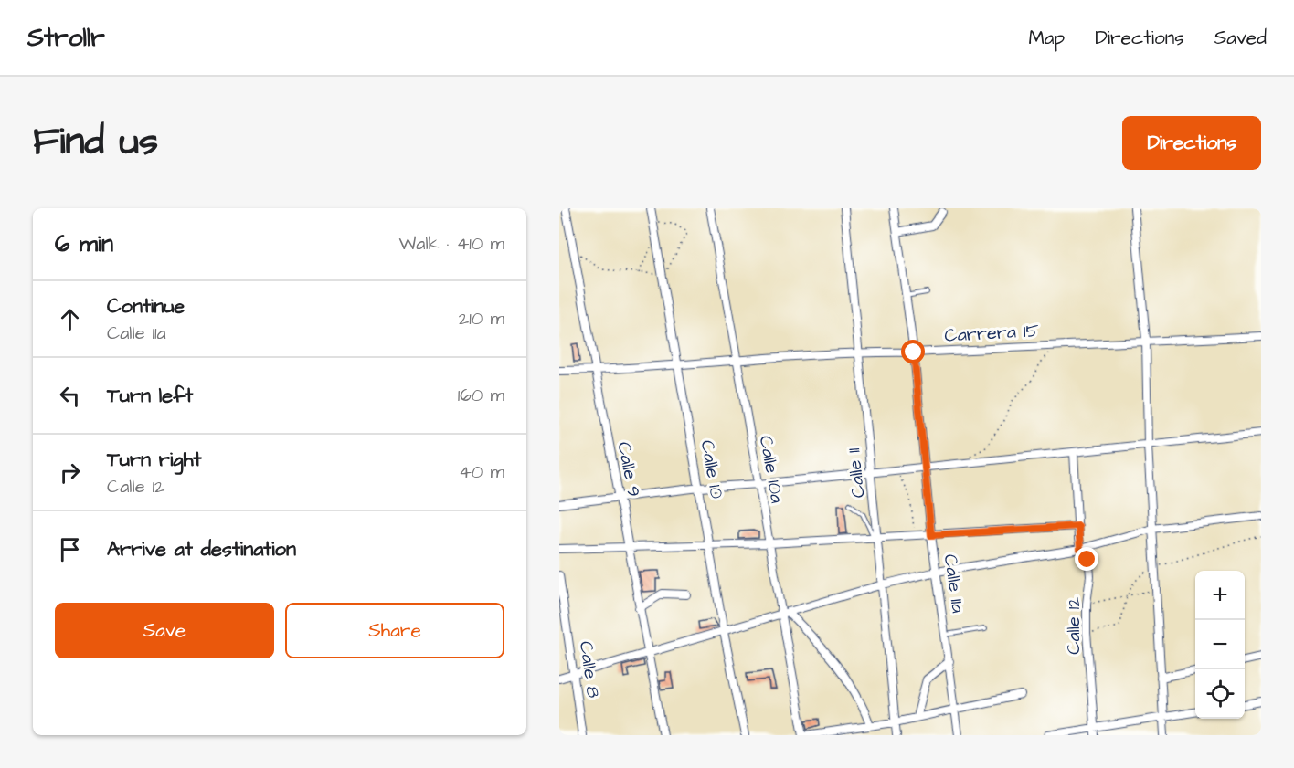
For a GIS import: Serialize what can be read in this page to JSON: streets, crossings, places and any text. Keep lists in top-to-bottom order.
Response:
{
  "streets": {
    "street": [
      "Carrera 15",
      "Calle 9",
      "Calle 10",
      "Calle 10a",
      "Calle 11",
      "Calle 11a",
      "Calle 12",
      "Calle 8"
    ]
  },
  "crossings": [
    ["Carrera 15", "Calle 9"],
    ["Carrera 15", "Calle 10"],
    ["Carrera 15", "Calle 10a"],
    ["Carrera 15", "Calle 11"],
    ["Carrera 15", "Calle 11a"]
  ],
  "page": {
    "header": "Strollr",
    "nav": ["Map", "Directions", "Saved"],
    "title": "Find us",
    "buttons": [
      "Directions",
      ["Save", "Share"]
    ],
    "heading": ["6 min", "Walk · 410 m"],
    "list": [
      ["Continue", "Calle 11a", "210 m"],
      ["Turn left", "160 m"],
      ["Turn right", "Calle 12", "40 m"],
      "Arrive at destination"
    ],
    "map_buttons": ["+", "−"]
  }
}
